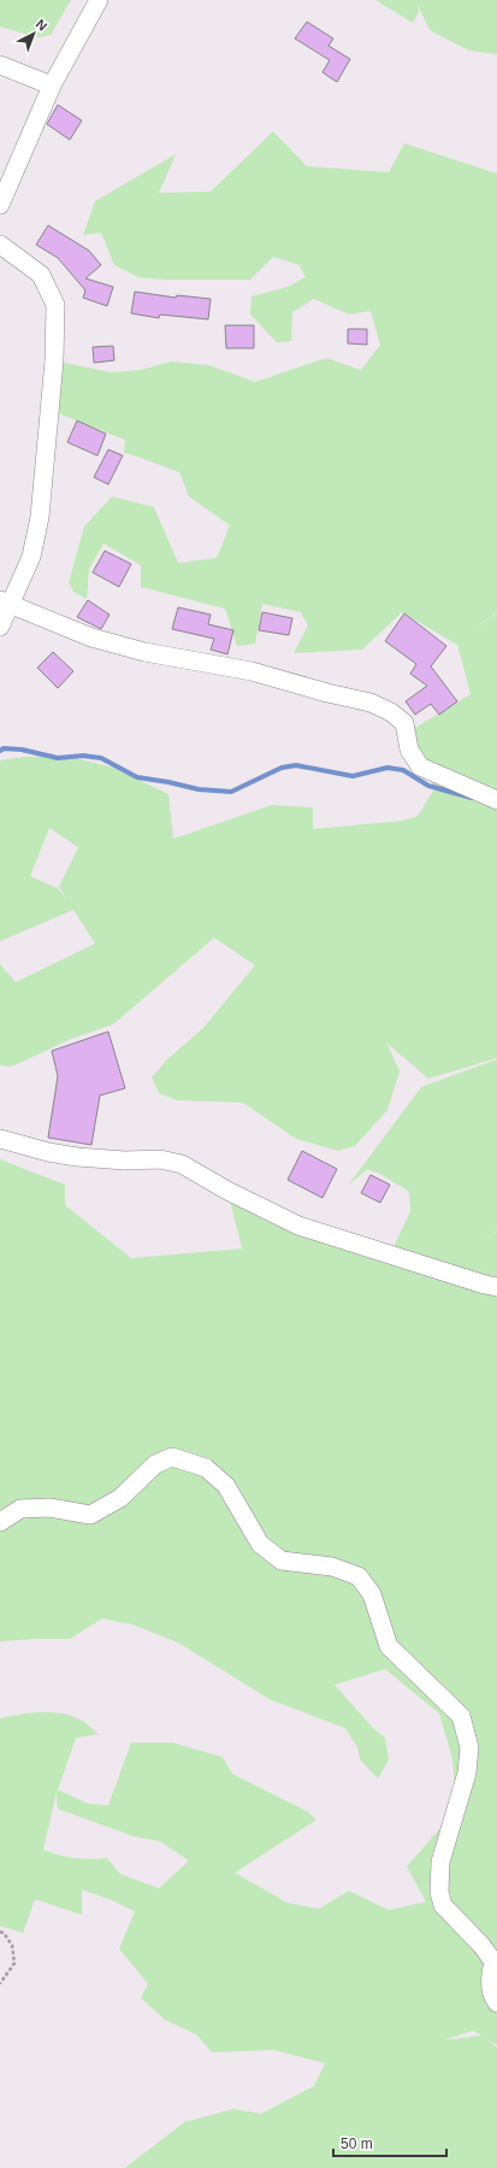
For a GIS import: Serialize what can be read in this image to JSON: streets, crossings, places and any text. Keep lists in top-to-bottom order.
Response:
{
  "scale_bar": "50 m",
  "north": "top right"
}
